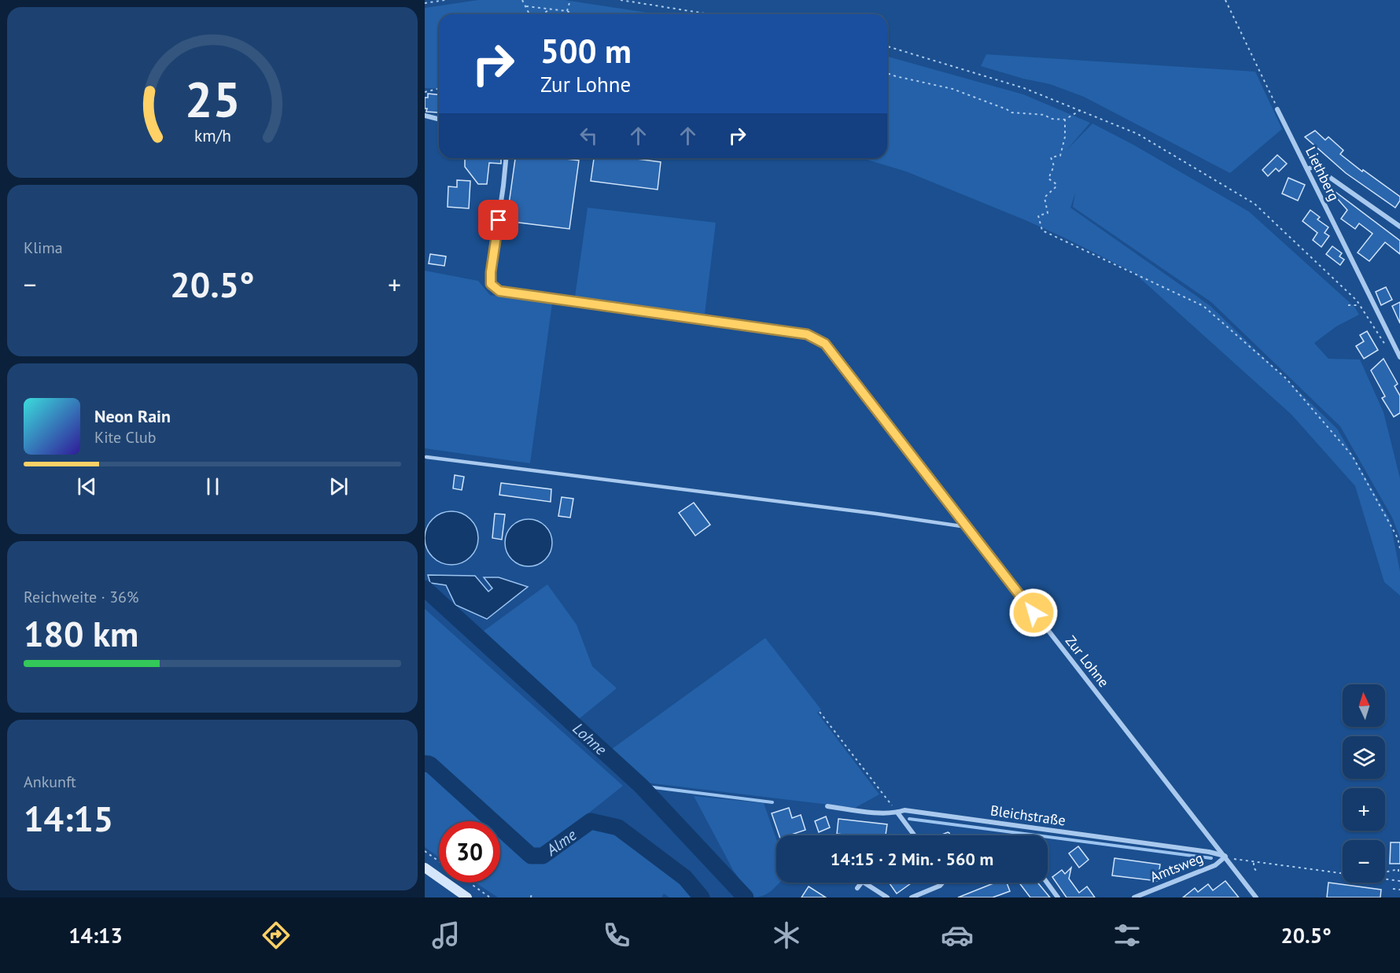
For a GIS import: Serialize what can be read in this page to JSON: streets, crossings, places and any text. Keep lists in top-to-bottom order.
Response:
{
  "streets": {
    "street": [
      "Liethberg",
      "Zur Lohne",
      "Bleichstraße",
      "Amtsweg"
    ]
  },
  "crossings": [
    ["Zur Lohne", "Bleichstraße"],
    ["Zur Lohne", "Amtsweg"],
    ["Bleichstraße", "Amtsweg"]
  ],
  "water": ["Lohne", "Alme"],
  "north": "top",
  "page": {
    "turn": ["500 m", "Zur Lohne"],
    "tile": [
      "Klima",
      ["Reichweite · 36%", "180 km"],
      ["Ankunft", "14:15"]
    ],
    "heat": ["−", "20.5°", "+"],
    "song": ["Neon Rain", "Kite Club"],
    "map_buttons": ["+", "−"],
    "limit": "30",
    "trip": "14:15 · 2 Min. · 560 m",
    "tabs": ["14:13", "20.5°"],
    "gauge": ["25", "km/h"]
  }
}
